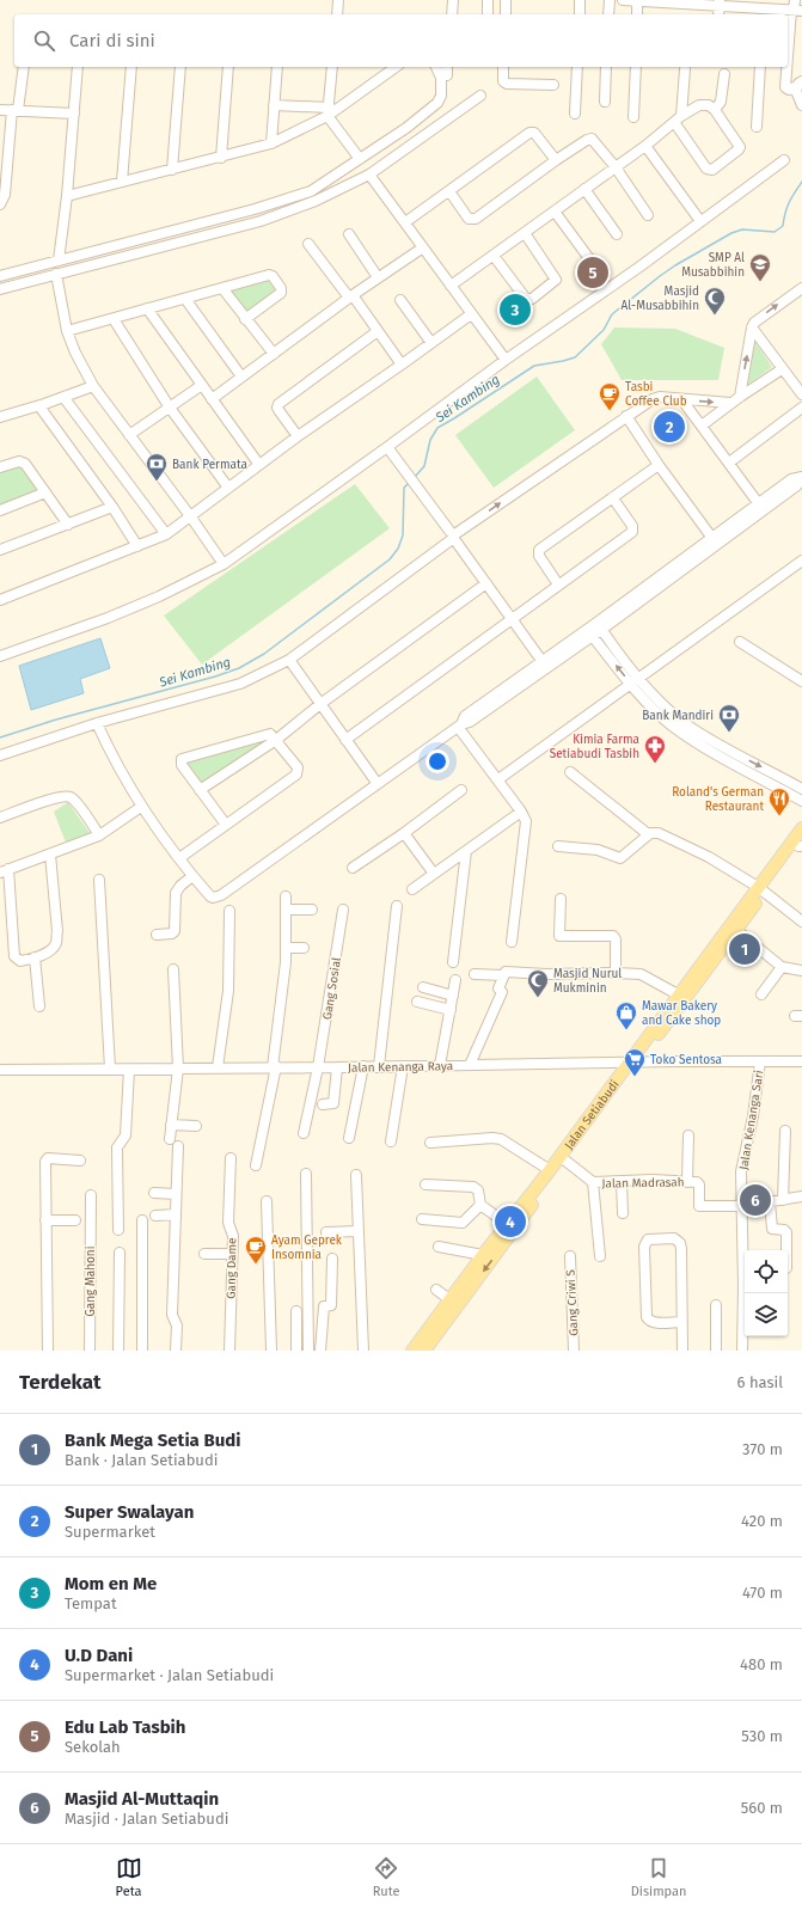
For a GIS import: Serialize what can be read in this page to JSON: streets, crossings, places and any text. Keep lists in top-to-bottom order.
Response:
{
  "streets": {
    "main road": ["Jalan Setiabudi"],
    "street": [
      "Gang Sosial",
      "Jalan Kenanga Raya",
      "Jalan Kenanga Sari",
      "Jalan Madrasah",
      "Gang Dame",
      "Gang Mahoni",
      "Gang Criwi S"
    ]
  },
  "crossings": [
    ["Gang Sosial", "Jalan Kenanga Raya"],
    ["Jalan Kenanga Raya", "Jalan Setiabudi"],
    ["Jalan Kenanga Raya", "Jalan Kenanga Sari"],
    ["Jalan Setiabudi", "Jalan Madrasah"],
    ["Jalan Kenanga Sari", "Jalan Madrasah"]
  ],
  "water": ["Sei Kambing"],
  "places": {
    "school or university": ["SMP Al Musabbihin"],
    "mosque": ["Masjid Al-Musabbihin", "Masjid Nurul Mukminin"],
    "cafe": ["Tasbi Coffee Club", "Ayam Geprek Insomnia"],
    "bank": ["Bank Permata", "Bank Mandiri"],
    "pharmacy": ["Kimia Farma Setiabudi Tasbih"],
    "restaurant": ["Roland's German Restaurant"],
    "shop": ["Mawar Bakery and Cake shop"],
    "supermarket": ["Toko Sentosa"]
  },
  "page": {
    "search": "Cari di sini",
    "pins": [
      "5",
      "3",
      "2",
      "1",
      "6",
      "4"
    ],
    "heading": ["Terdekat", "6 hasil"],
    "list": [
      {
        "mark": "1",
        "name": "Bank Mega Setia Budi",
        "note": "Bank · Jalan Setiabudi",
        "value": "370 m"
      },
      {
        "mark": "2",
        "name": "Super Swalayan",
        "note": "Supermarket",
        "value": "420 m"
      },
      {
        "mark": "3",
        "name": "Mom en Me",
        "note": "Tempat",
        "value": "470 m"
      },
      {
        "mark": "4",
        "name": "U.D Dani",
        "note": "Supermarket · Jalan Setiabudi",
        "value": "480 m"
      },
      {
        "mark": "5",
        "name": "Edu Lab Tasbih",
        "note": "Sekolah",
        "value": "530 m"
      },
      {
        "mark": "6",
        "name": "Masjid Al-Muttaqin",
        "note": "Masjid · Jalan Setiabudi",
        "value": "560 m"
      }
    ],
    "nav": ["Peta", "Rute", "Disimpan"]
  }
}
